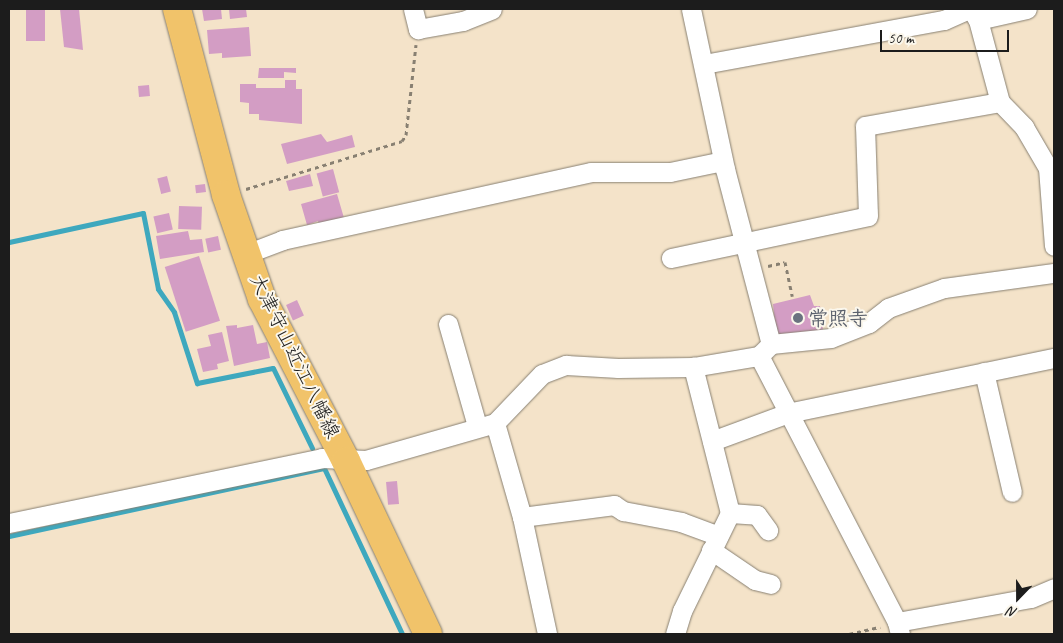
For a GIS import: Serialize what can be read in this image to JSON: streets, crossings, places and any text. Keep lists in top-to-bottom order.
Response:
{
  "streets": {
    "main road": ["大津守山近江八幡線"]
  },
  "places": ["常照寺"],
  "scale_bar": "50 m",
  "north": "bottom"
}
